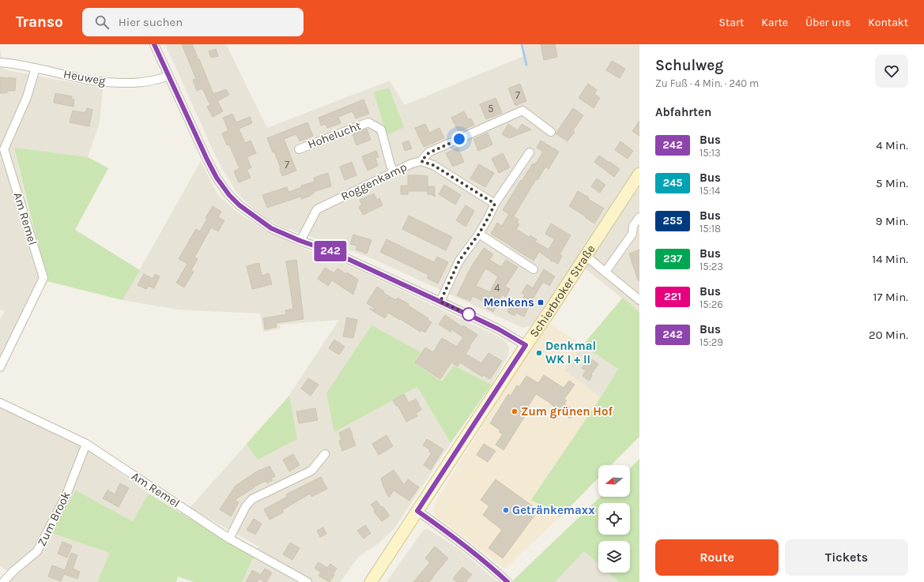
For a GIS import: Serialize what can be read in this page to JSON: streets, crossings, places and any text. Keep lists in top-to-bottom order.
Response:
{
  "streets": {
    "main road": ["Schierbroker Straße"],
    "street": [
      "Heuweg",
      "Hohelucht",
      "Roggenkamp",
      "Am Remel",
      "Zum Brook"
    ]
  },
  "crossings": [
    ["Heuweg", "Am Remel"],
    ["Hohelucht", "Roggenkamp"],
    ["Am Remel", "Zum Brook"]
  ],
  "places": {
    "transit": ["Menkens"],
    "other": ["Denkmal WK I + II", "Zum grünen Hof", "Getränkemaxx"]
  },
  "lines": ["bus line 242"],
  "house_numbers": [
    "7",
    "5",
    "7",
    "4"
  ],
  "north": "left",
  "page": {
    "header": "Transo",
    "search": "Hier suchen",
    "nav": [
      "Start",
      "Karte",
      "Über uns",
      "Kontakt"
    ],
    "on_map": "242",
    "heading": [
      ["Schulweg", "Zu Fuß · 4 Min. · 240 m"],
      "Abfahrten"
    ],
    "list": [
      {
        "mark": "242",
        "name": "Bus",
        "note": "15:13",
        "value": "4 Min."
      },
      {
        "mark": "245",
        "name": "Bus",
        "note": "15:14",
        "value": "5 Min."
      },
      {
        "mark": "255",
        "name": "Bus",
        "note": "15:18",
        "value": "9 Min."
      },
      {
        "mark": "237",
        "name": "Bus",
        "note": "15:23",
        "value": "14 Min."
      },
      {
        "mark": "221",
        "name": "Bus",
        "note": "15:26",
        "value": "17 Min."
      },
      {
        "mark": "242",
        "name": "Bus",
        "note": "15:29",
        "value": "20 Min."
      }
    ],
    "buttons": ["Route", "Tickets"]
  }
}
